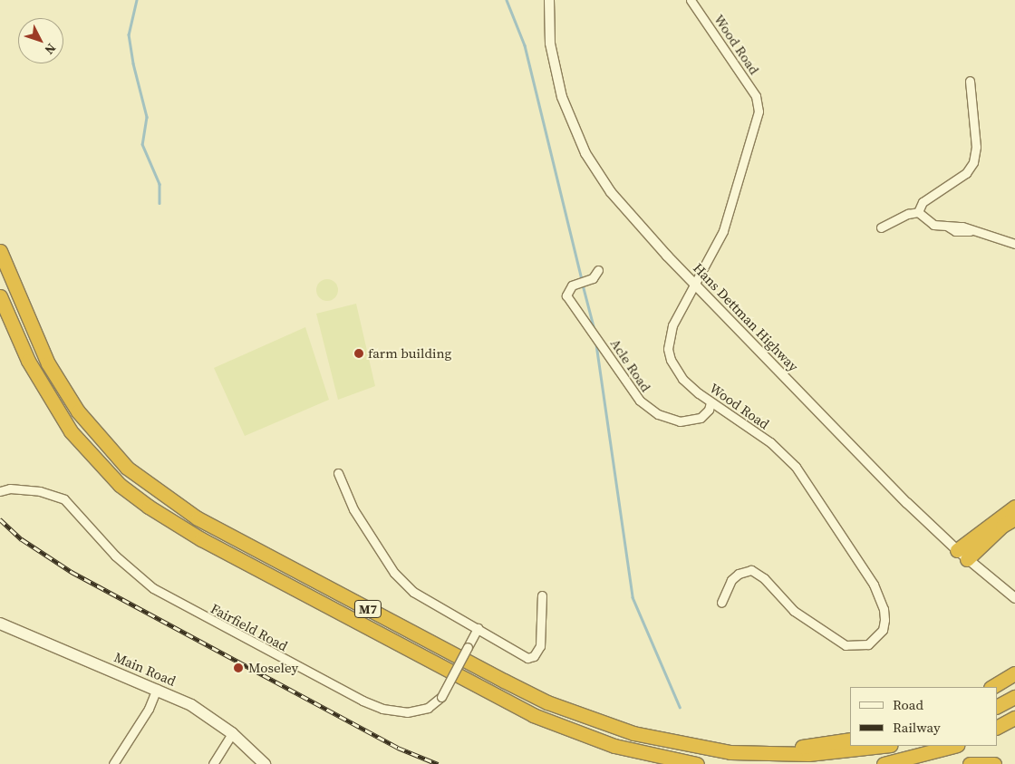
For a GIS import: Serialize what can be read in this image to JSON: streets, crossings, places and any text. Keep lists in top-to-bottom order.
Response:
{
  "streets": {
    "highway": ["M7"],
    "main road": ["Main Road"],
    "street": [
      "Wood Road",
      "Hans Dettman Highway",
      "Acle Road",
      "Fairfield Road"
    ]
  },
  "crossings": [
    ["Wood Road", "Hans Dettman Highway"],
    ["Wood Road", "Acle Road"]
  ],
  "places": ["farm building", "Moseley"],
  "legend": ["Road", "Railway"],
  "north": "bottom right"
}
